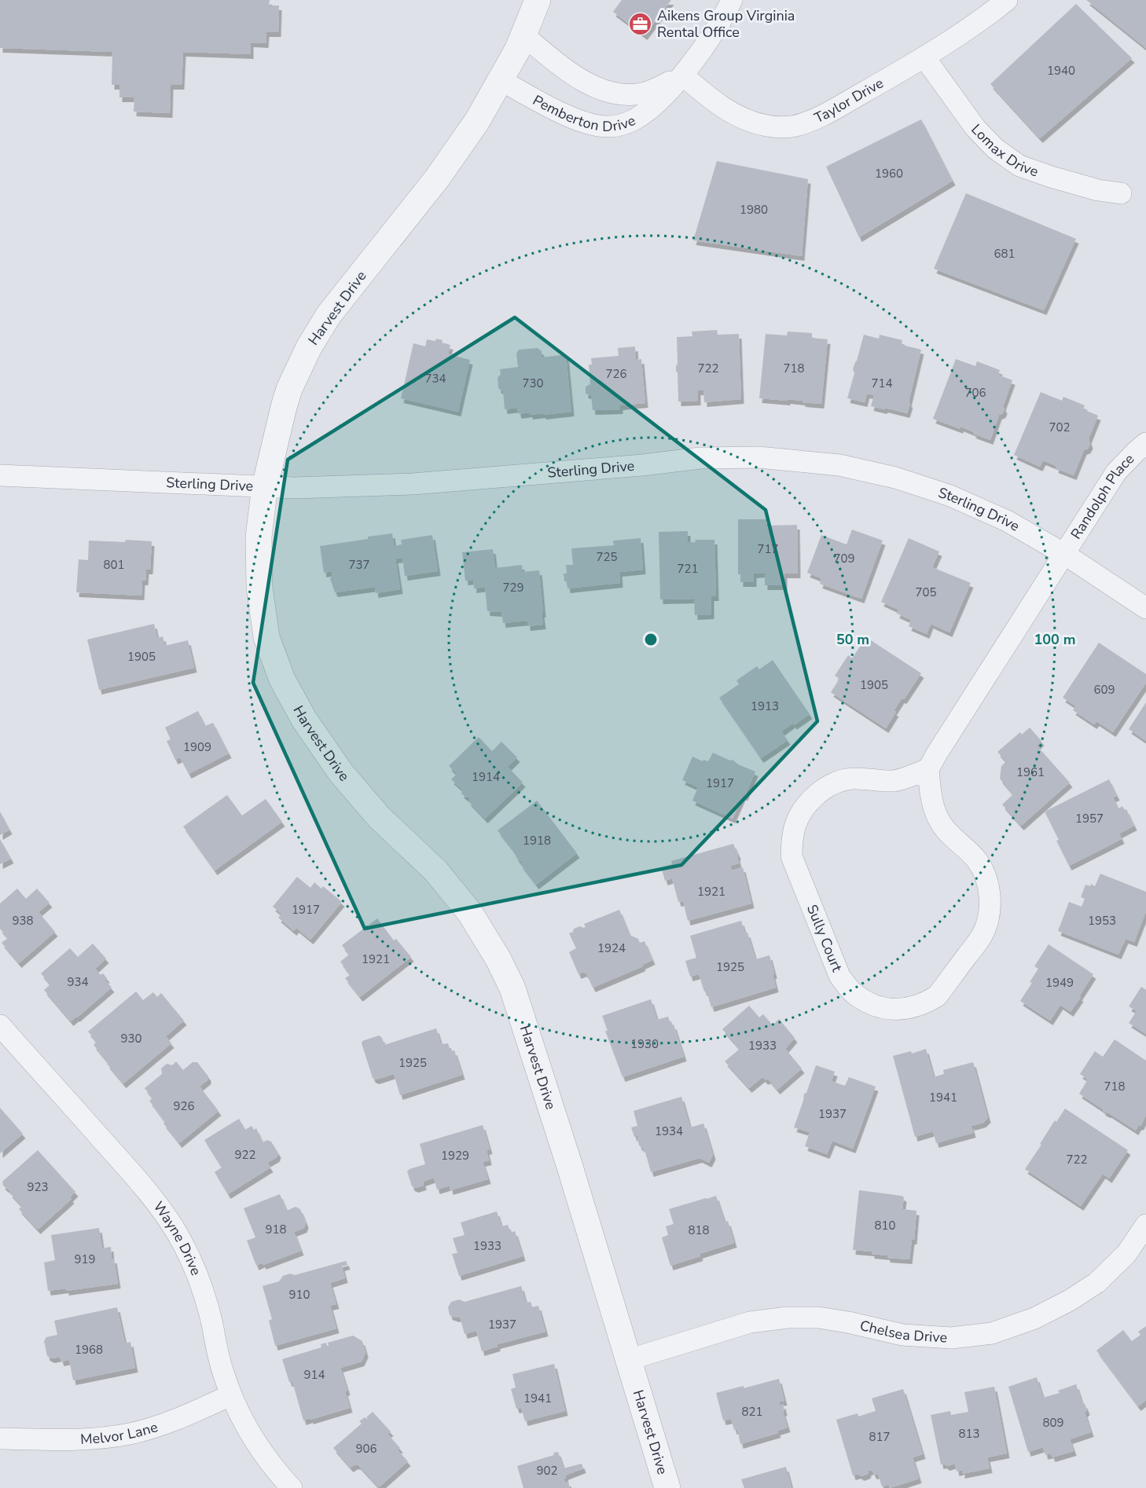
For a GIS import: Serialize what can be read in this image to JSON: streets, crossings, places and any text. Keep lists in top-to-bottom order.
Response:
{
  "streets": {
    "street": [
      "Taylor Drive",
      "Pemberton Drive",
      "Lomax Drive",
      "Harvest Drive",
      "Sterling Drive",
      "Randolph Place",
      "Sully Court",
      "Wayne Drive",
      "Chelsea Drive",
      "Melvor Lane"
    ]
  },
  "crossings": [
    ["Taylor Drive", "Pemberton Drive"],
    ["Taylor Drive", "Lomax Drive"],
    ["Pemberton Drive", "Harvest Drive"],
    ["Harvest Drive", "Sterling Drive"],
    ["Harvest Drive", "Chelsea Drive"],
    ["Sterling Drive", "Randolph Place"],
    ["Wayne Drive", "Melvor Lane"]
  ],
  "places": {
    "office": ["Aikens Group Virginia Rental Office"]
  },
  "house_numbers": [
    "1940",
    "1960",
    "1980",
    "681",
    "722",
    "718",
    "726",
    "734",
    "730",
    "714",
    "706",
    "702",
    "717",
    "725",
    "709",
    "801",
    "737",
    "721",
    "729",
    "705",
    "1905",
    "1905",
    "609",
    "1913",
    "1909",
    "1961",
    "1914",
    "1917",
    "1957",
    "1918",
    "1921",
    "1917",
    "938",
    "1953",
    "1924",
    "1921",
    "1925",
    "934",
    "1949",
    "930",
    "1930",
    "1933",
    "1925",
    "718",
    "1941",
    "926",
    "1937",
    "1934",
    "922",
    "1929",
    "722",
    "923",
    "810",
    "918",
    "818",
    "1933",
    "919",
    "910",
    "1937",
    "1968",
    "914",
    "1941",
    "821",
    "809",
    "813",
    "817",
    "906",
    "902"
  ],
  "rings": ["50 m", "100 m"]
}
